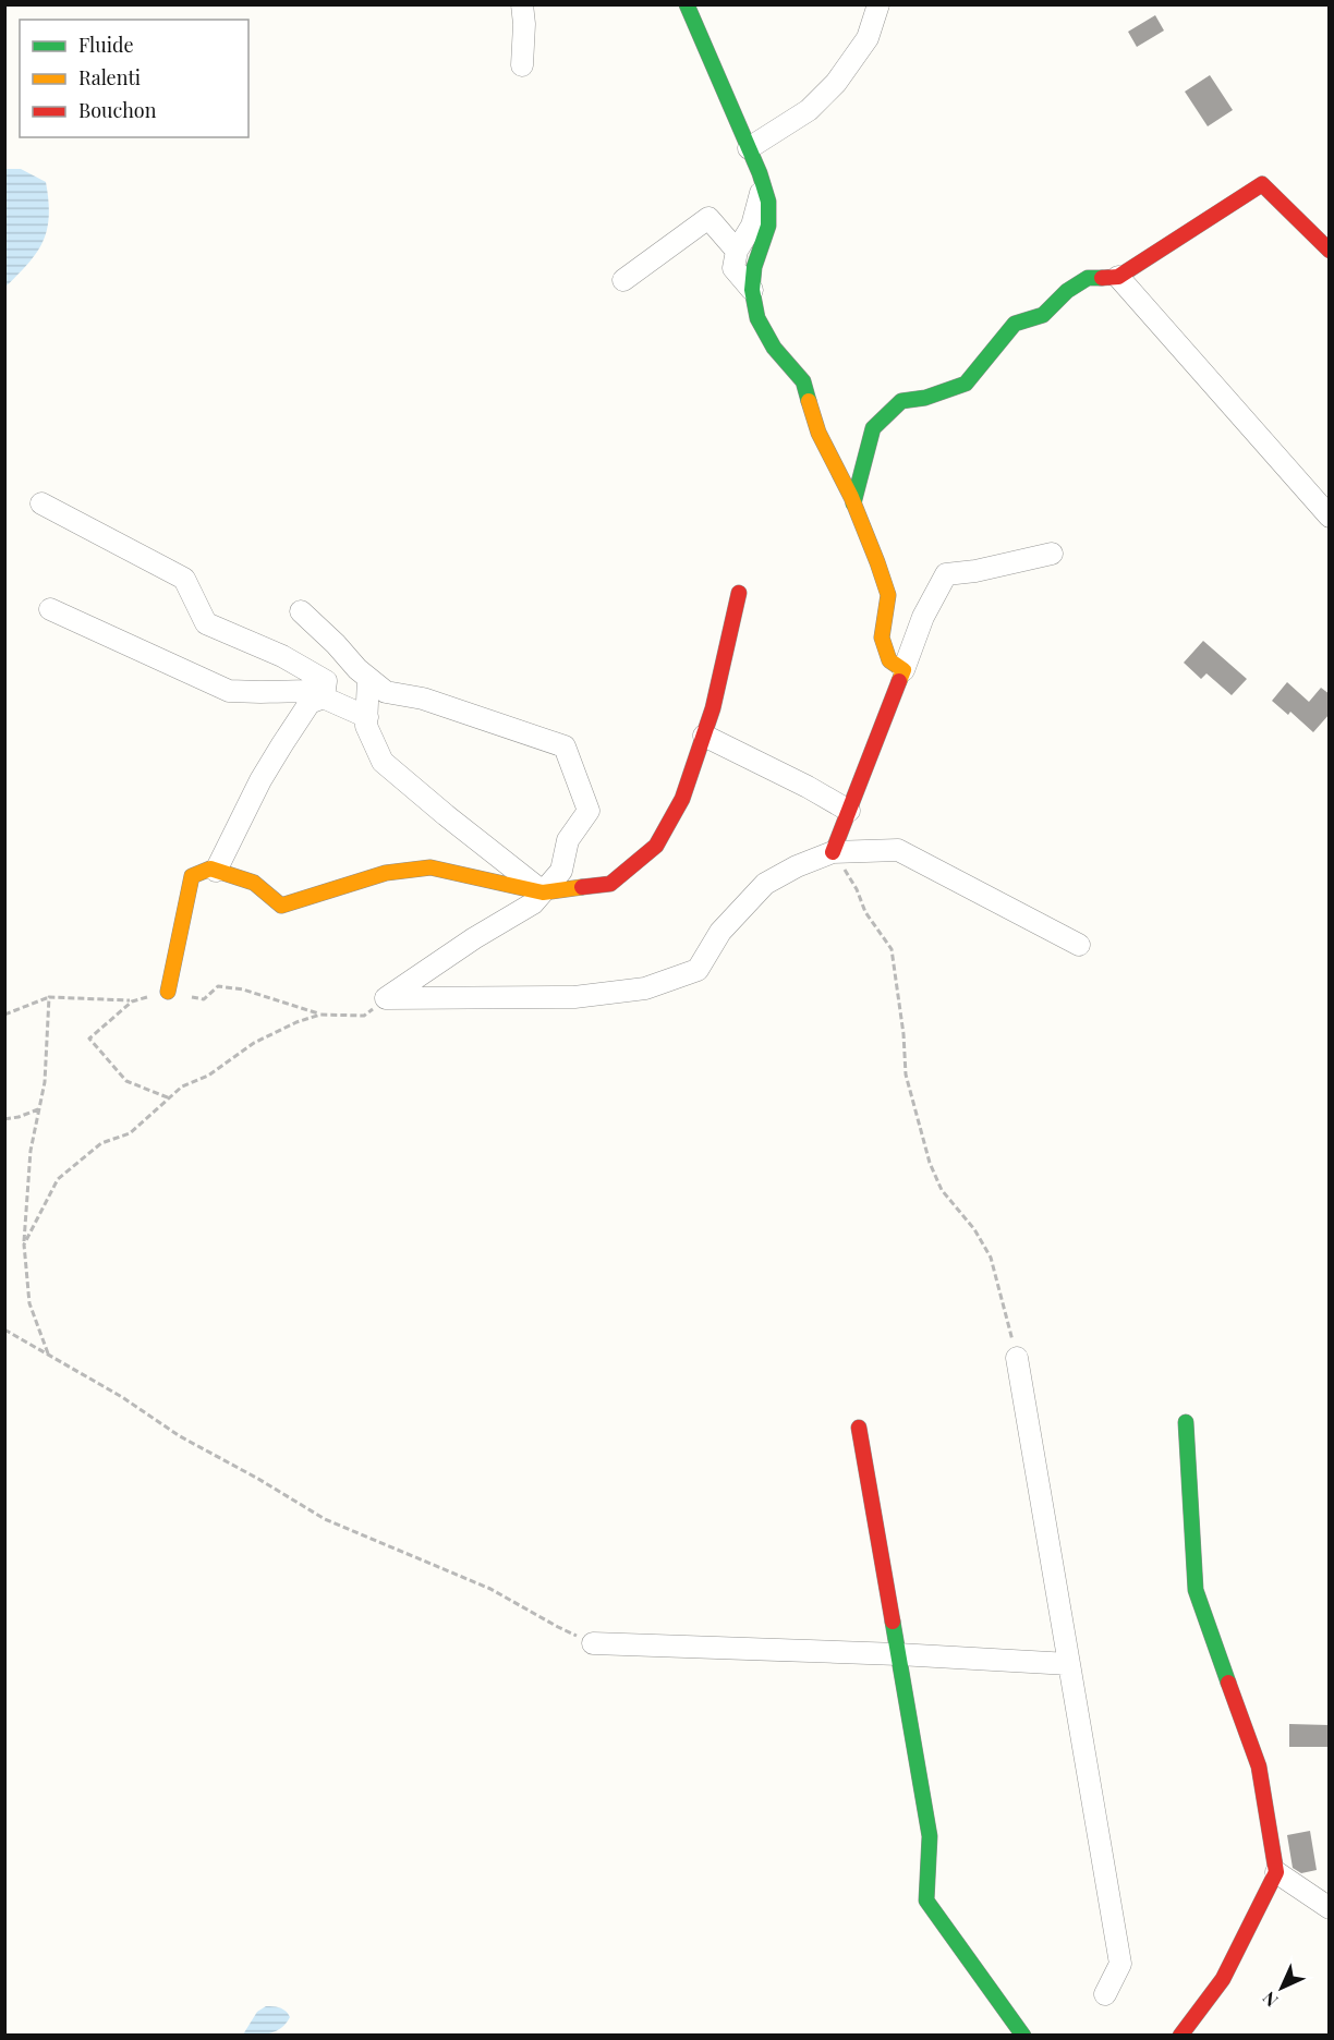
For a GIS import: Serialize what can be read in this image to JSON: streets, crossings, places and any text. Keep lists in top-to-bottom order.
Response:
{
  "legend": ["Fluide", "Ralenti", "Bouchon"],
  "north": "bottom left"
}
